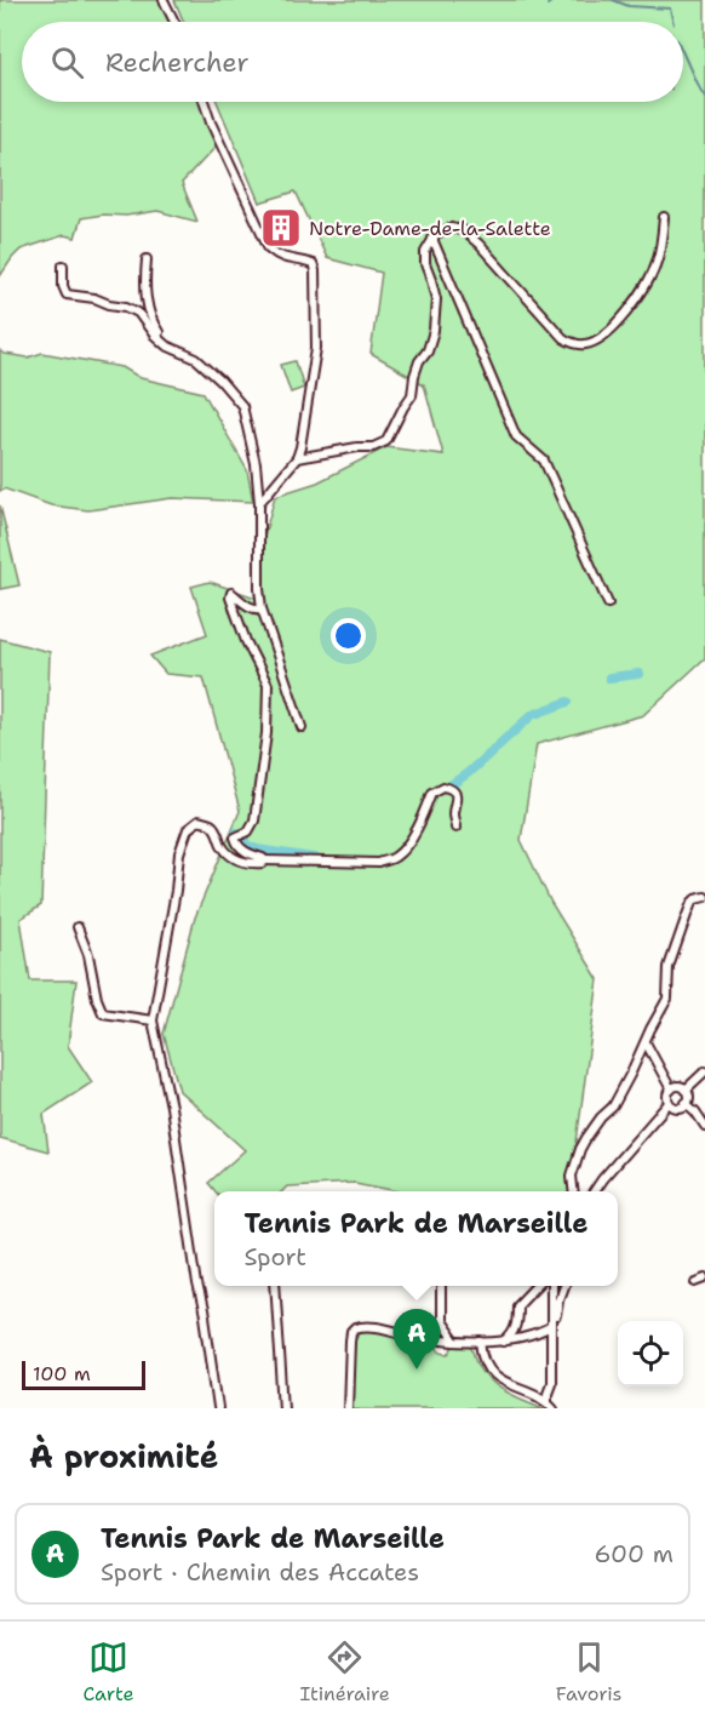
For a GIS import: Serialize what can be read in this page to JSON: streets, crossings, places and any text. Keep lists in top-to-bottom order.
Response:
{
  "places": {
    "building": ["Notre-Dame-de-la-Salette"]
  },
  "scale_bar": "100 m",
  "page": {
    "search": "Rechercher",
    "popup": ["Tennis Park de Marseille", "Sport"],
    "pins": "A",
    "scale": "100 m",
    "heading": "À proximité",
    "list": [
      {
        "mark": "A",
        "name": "Tennis Park de Marseille",
        "note": "Sport · Chemin des Accates",
        "value": "600 m"
      }
    ],
    "nav": ["Carte", "Itinéraire", "Favoris"]
  }
}
